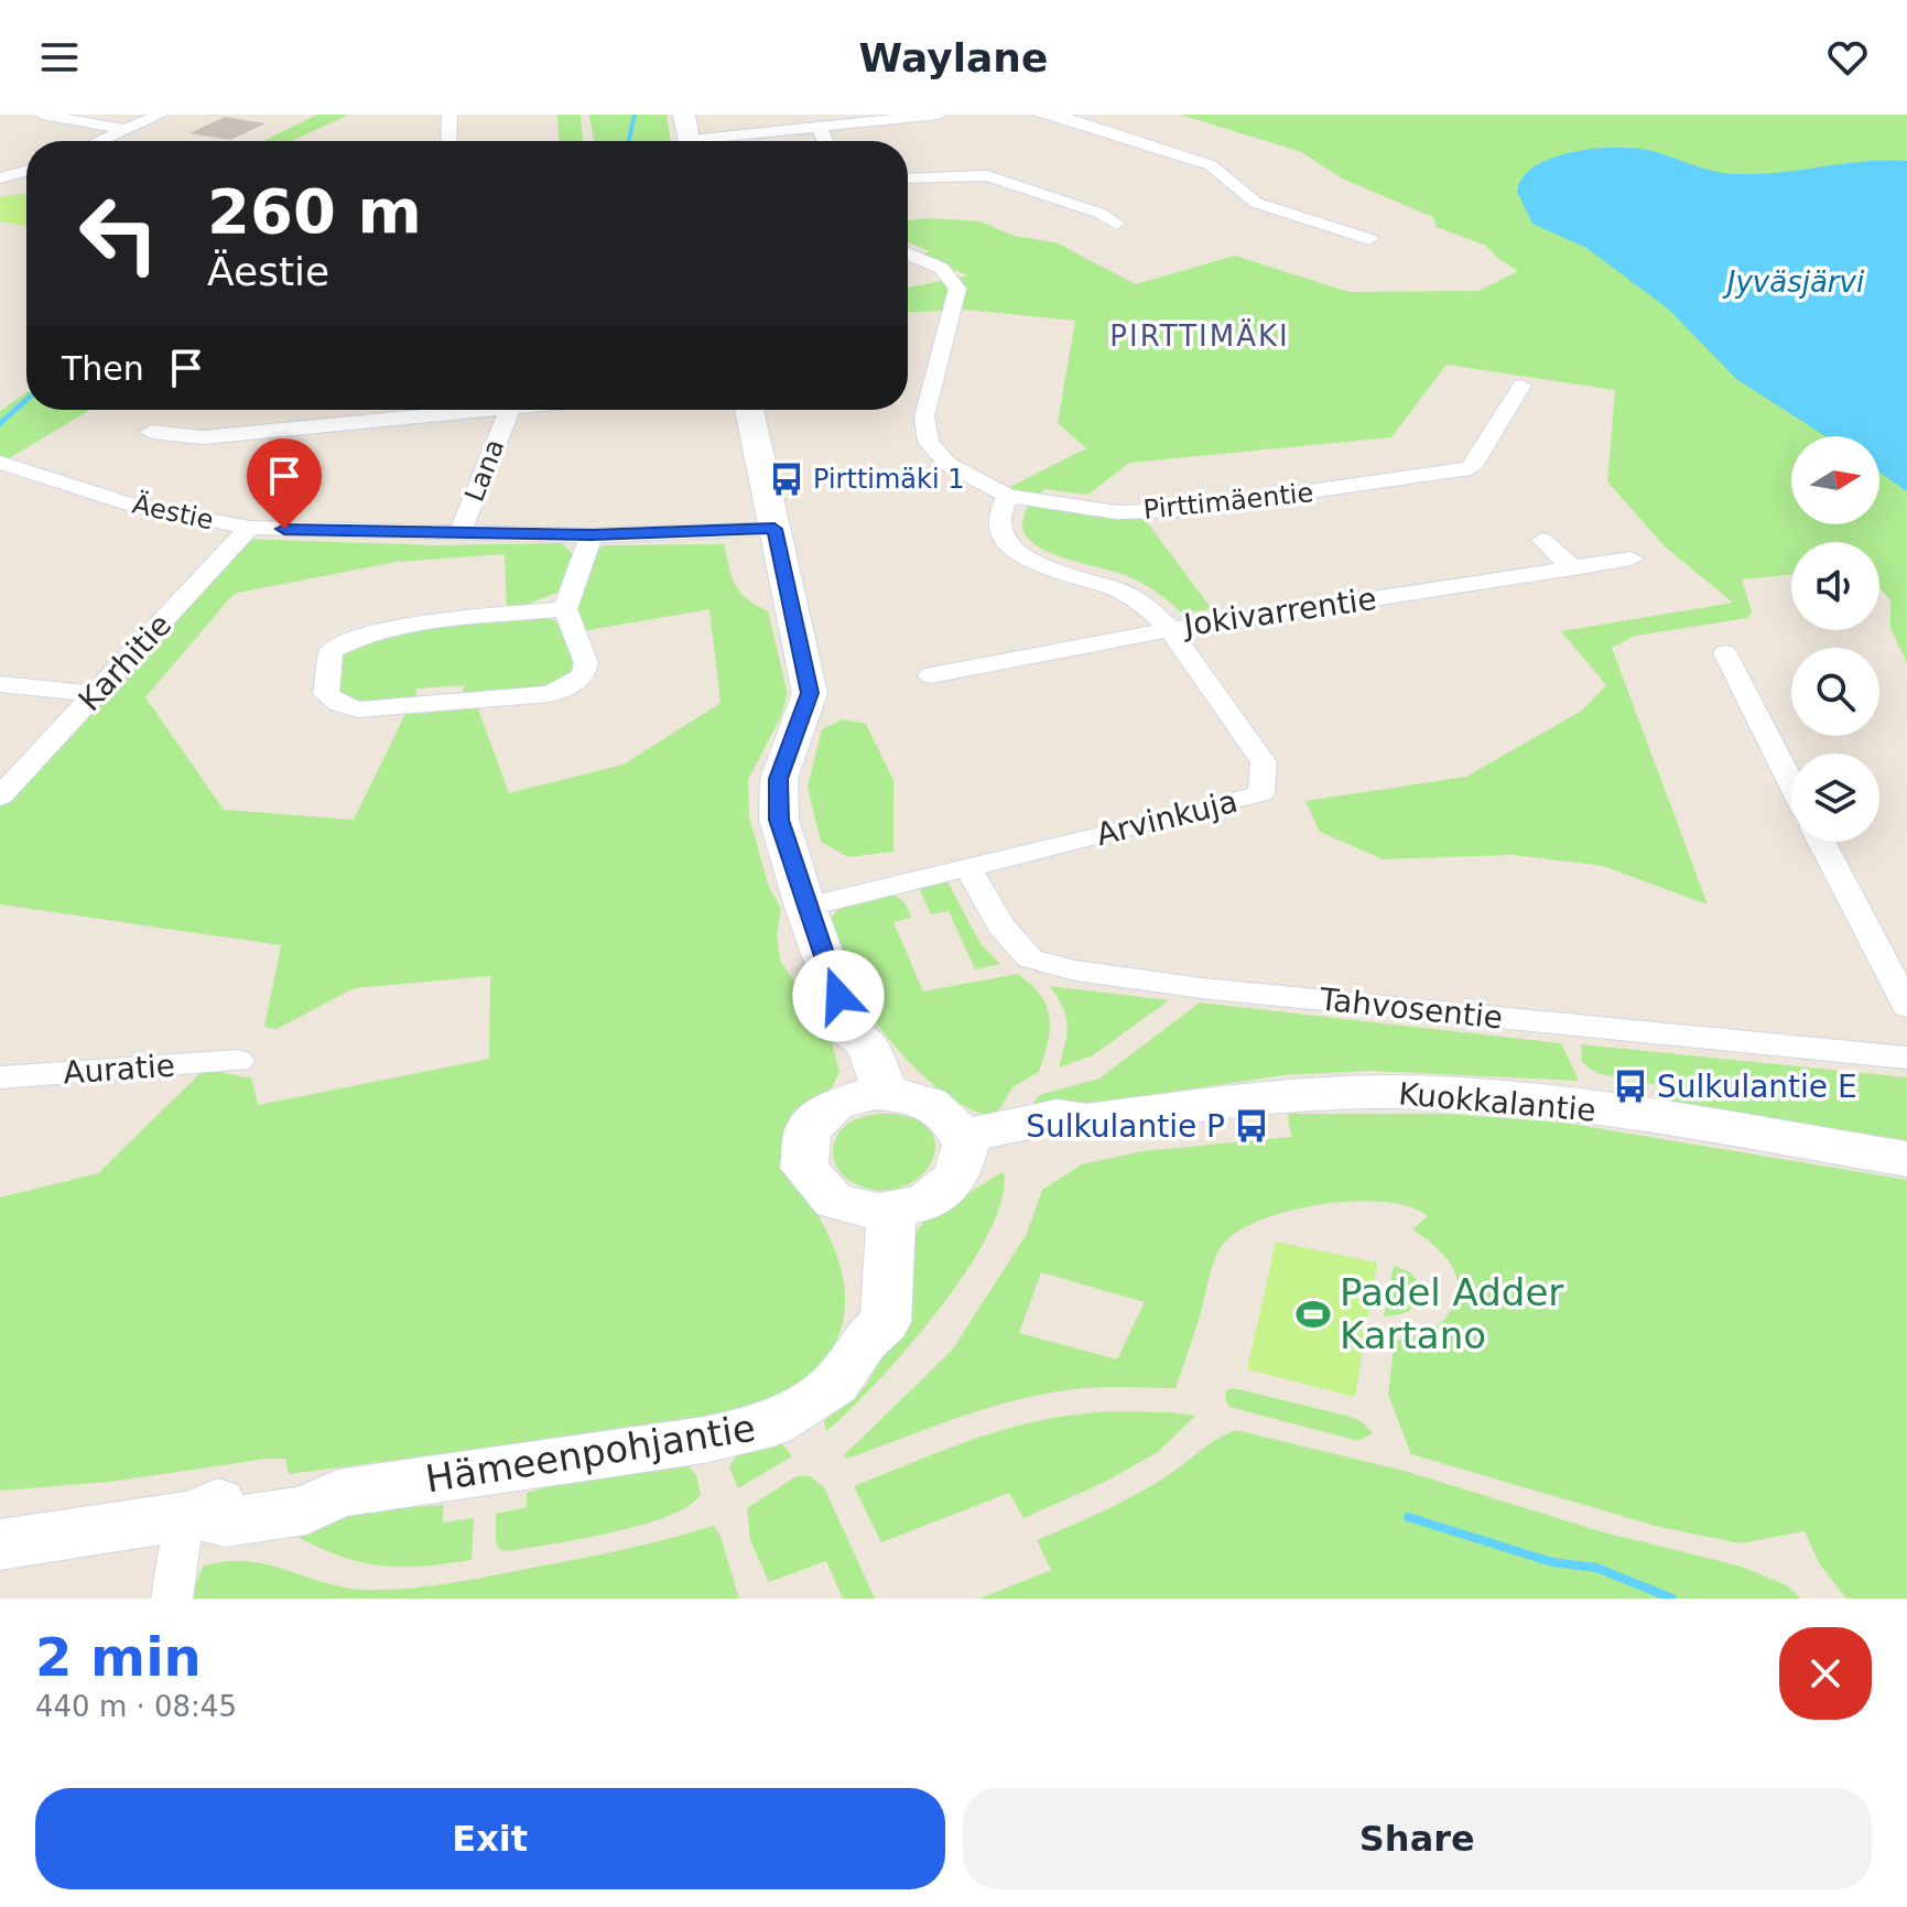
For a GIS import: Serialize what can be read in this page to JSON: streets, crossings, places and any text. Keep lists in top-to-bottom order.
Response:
{
  "streets": {
    "main road": ["Kuokkalantie", "Hämeenpohjantie"],
    "street": [
      "Lana",
      "Pirttimäentie",
      "Äestie",
      "Jokivarrentie",
      "Karhitie",
      "Arvinkuja",
      "Tahvosentie",
      "Auratie"
    ]
  },
  "crossings": [
    ["Lana", "Äestie"],
    ["Pirttimäentie", "Arvinkuja"],
    ["Äestie", "Karhitie"],
    ["Jokivarrentie", "Arvinkuja"],
    ["Arvinkuja", "Tahvosentie"],
    ["Kuokkalantie", "Hämeenpohjantie"]
  ],
  "districts": ["PIRTTIMÄKI"],
  "water": ["Jyväsjärvi"],
  "places": {
    "bus stop": ["Pirttimäki 1", "Sulkulantie E", "Sulkulantie P"],
    "sports": ["Padel Adder Kartano"]
  },
  "north": "right",
  "page": {
    "header": "Waylane",
    "turn": ["260 m", "Äestie"],
    "then": "Then",
    "heading": ["2 min", "440 m · 08:45"],
    "buttons": ["Exit", "Share"]
  }
}
